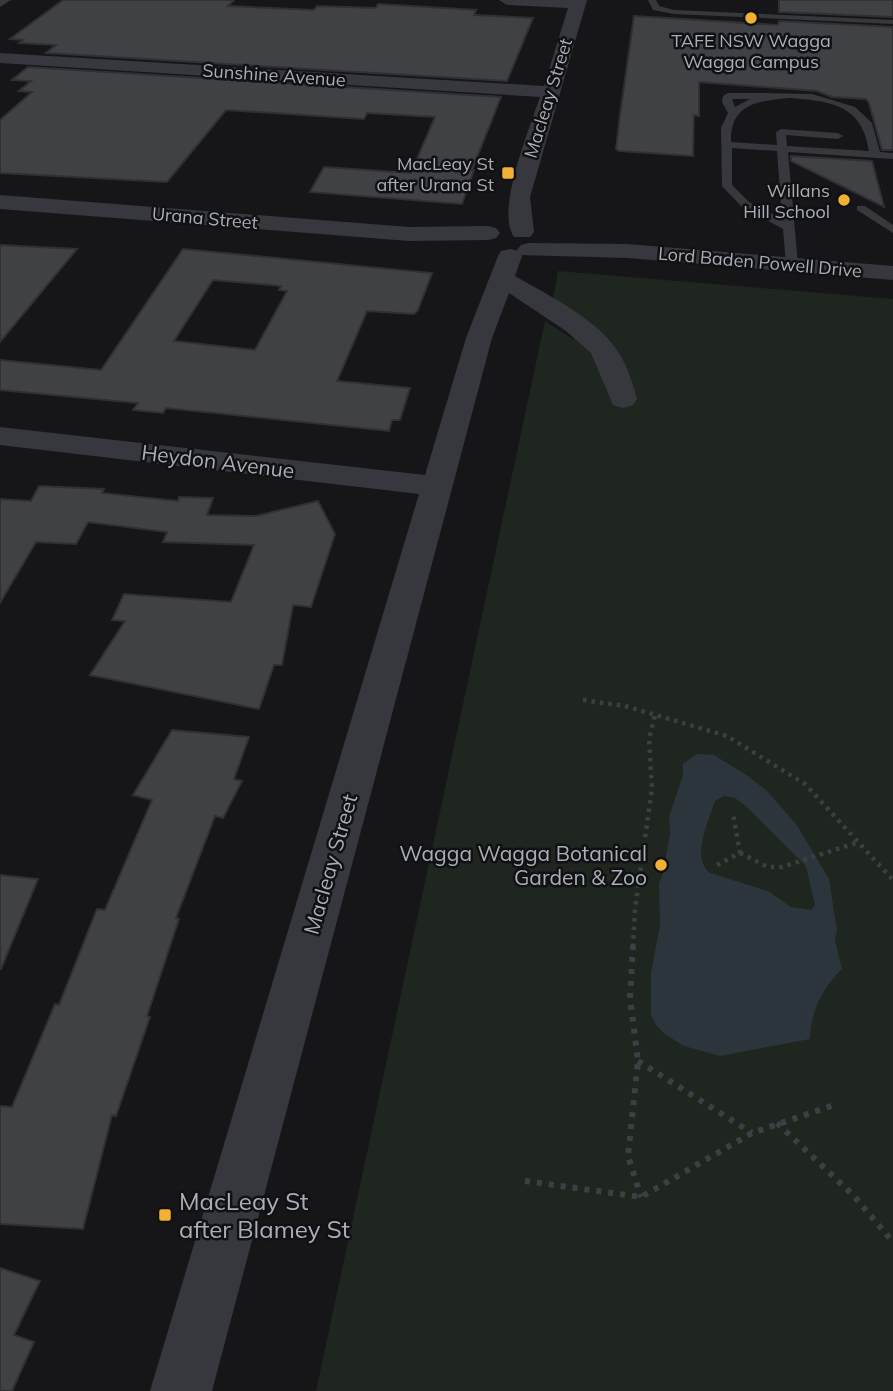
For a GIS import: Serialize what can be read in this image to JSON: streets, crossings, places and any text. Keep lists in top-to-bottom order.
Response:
{
  "streets": {
    "street": [
      "Sunshine Avenue",
      "Macleay Street",
      "Urana Street",
      "Lord Baden Powell Drive",
      "Heydon Avenue"
    ]
  },
  "crossings": [
    ["Sunshine Avenue", "Macleay Street"],
    ["Macleay Street", "Urana Street"],
    ["Macleay Street", "Lord Baden Powell Drive"],
    ["Macleay Street", "Heydon Avenue"],
    ["Urana Street", "Lord Baden Powell Drive"]
  ],
  "places": {
    "other": ["TAFE NSW Wagga Wagga Campus", "Willans Hill School", "Wagga Wagga Botanical Garden & Zoo"],
    "transit": ["MacLeay St after Urana St", "MacLeay St after Blamey St"]
  }
}
